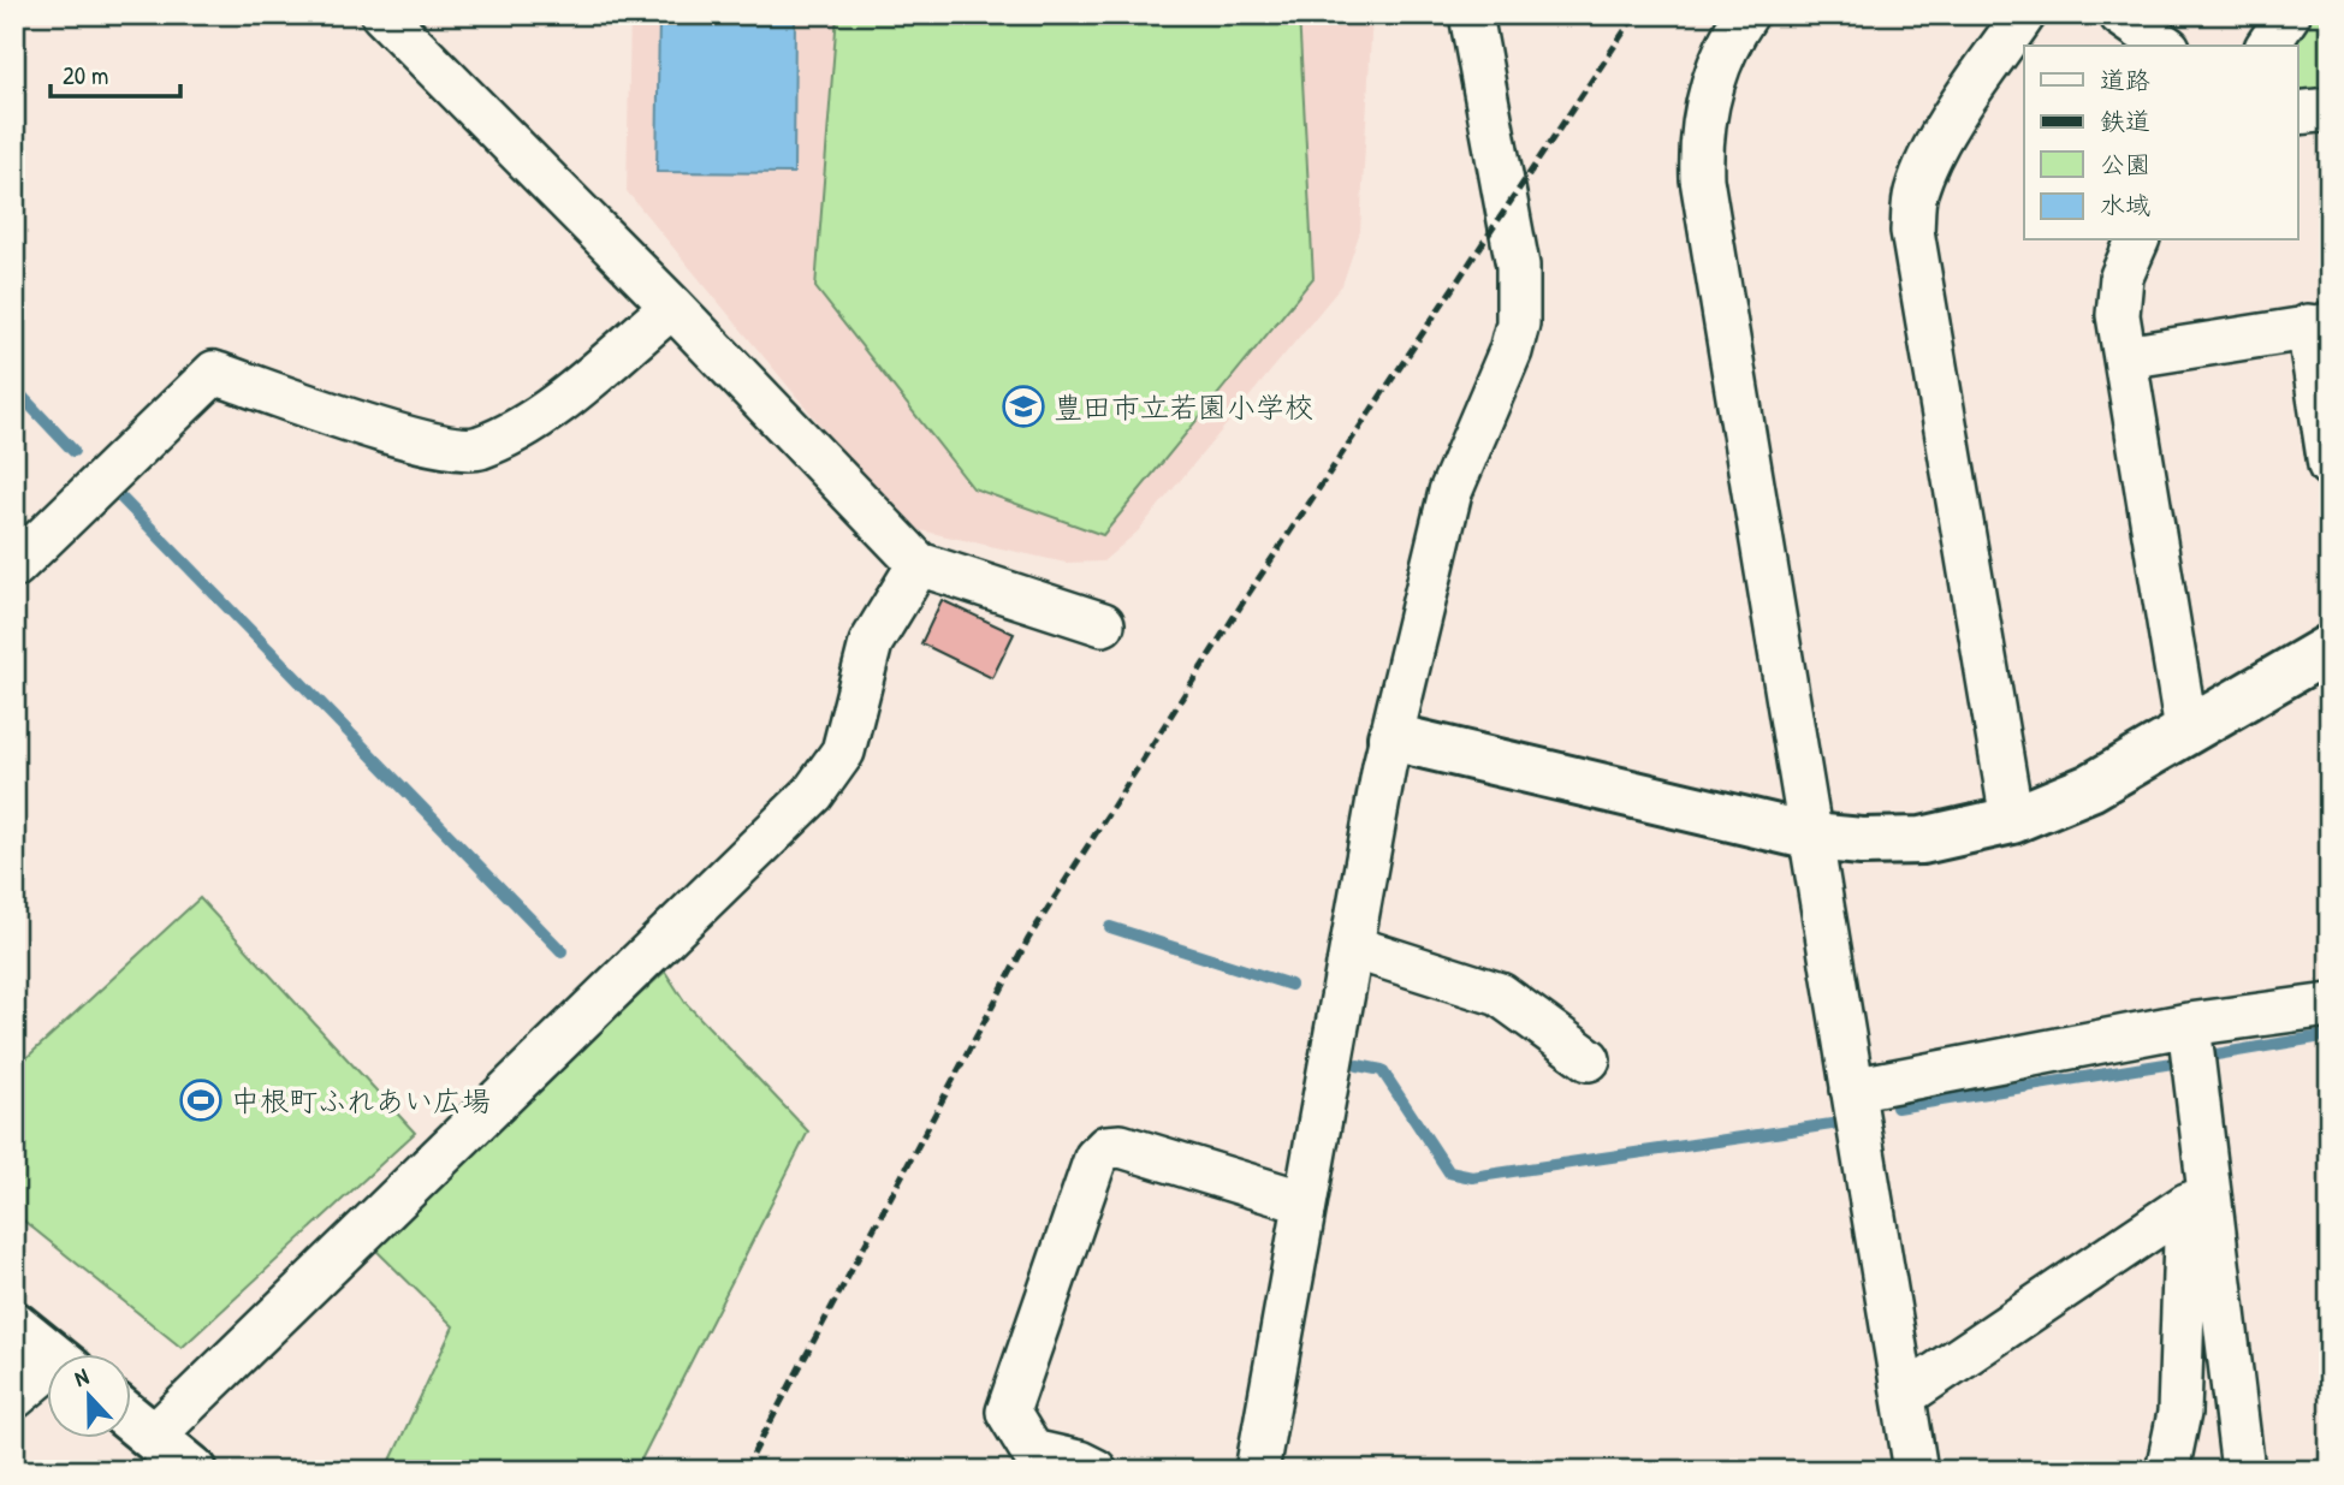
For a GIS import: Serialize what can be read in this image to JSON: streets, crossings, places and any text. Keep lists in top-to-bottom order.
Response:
{
  "places": {
    "school or university": ["豊田市立若園小学校"],
    "sports": ["中根町ふれあい広場"]
  },
  "legend": [
    "道路",
    "鉄道",
    "公園",
    "水域"
  ],
  "scale_bar": "20 m",
  "north": "top"
}
